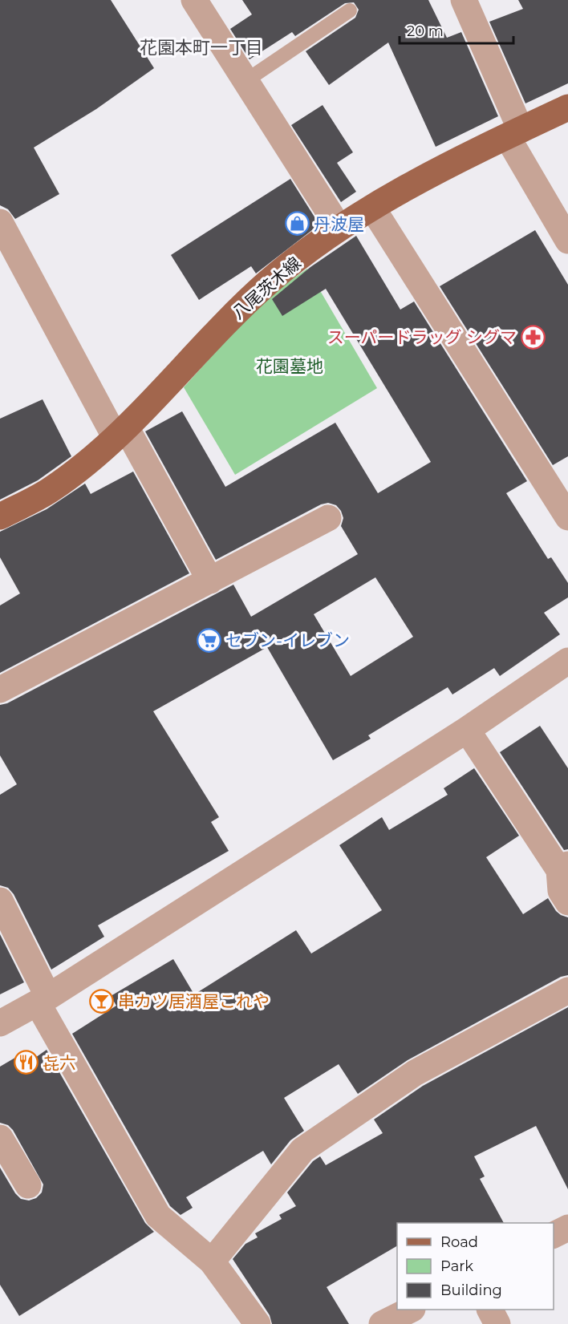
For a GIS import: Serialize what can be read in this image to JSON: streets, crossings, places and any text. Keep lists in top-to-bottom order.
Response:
{
  "streets": {
    "main road": ["八尾茨木線"]
  },
  "districts": ["花園本町一丁目"],
  "parks": ["花園墓地"],
  "places": {
    "shop": ["丹波屋"],
    "pharmacy": ["スーパードラッグ シグマ"],
    "supermarket": ["セブン-イレブン"],
    "bar": ["串カツ居酒屋これや"],
    "restaurant": ["㐂六"]
  },
  "legend": ["Road", "Park", "Building"],
  "scale_bar": "20 m"
}
